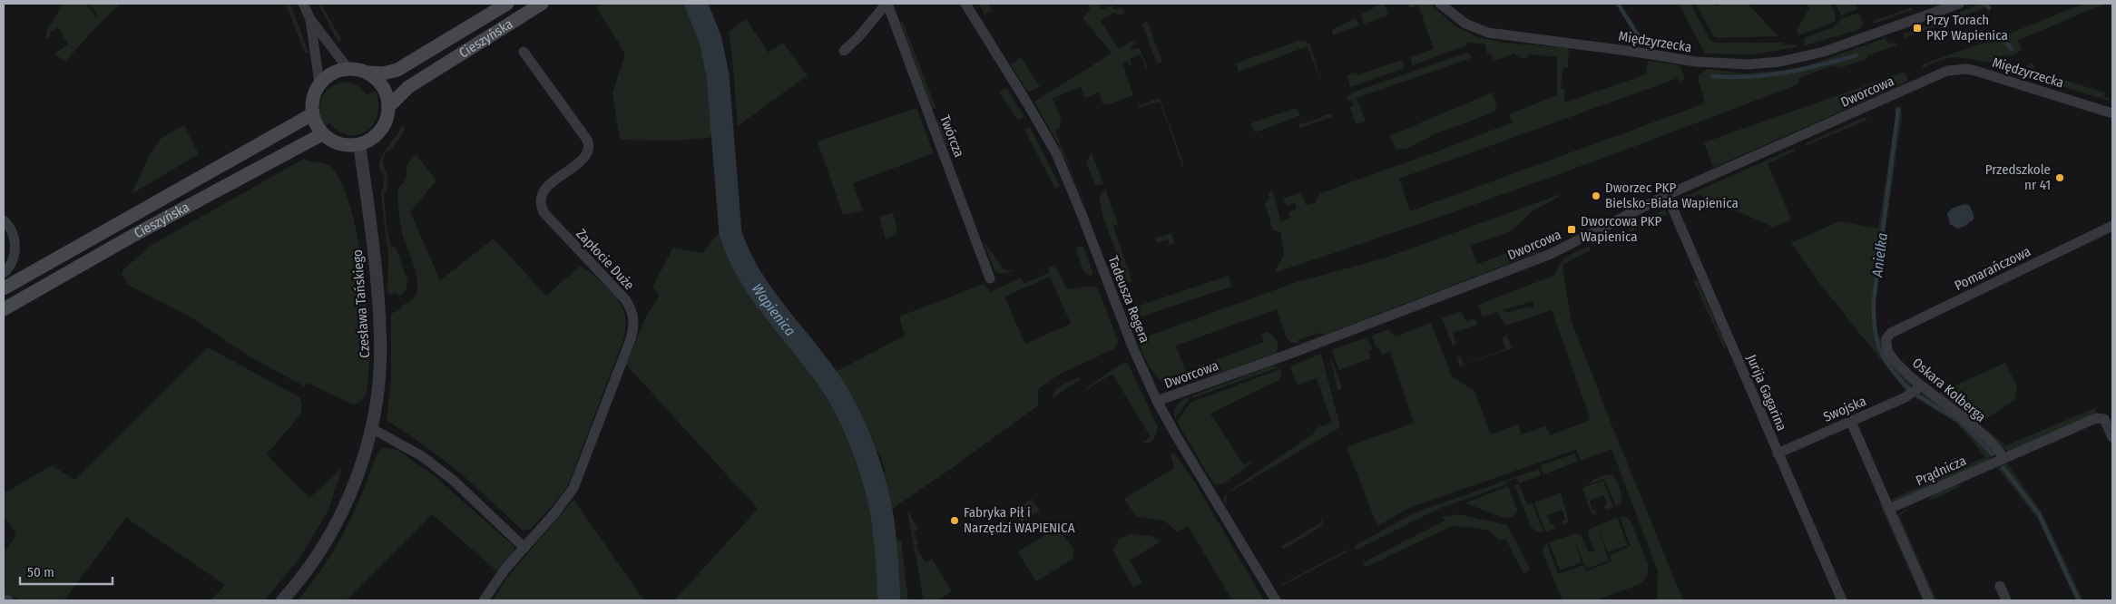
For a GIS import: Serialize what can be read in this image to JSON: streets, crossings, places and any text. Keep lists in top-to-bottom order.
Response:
{
  "streets": {
    "main road": ["Cieszyńska"],
    "street": [
      "Międzyrzecka",
      "Dworcowa",
      "Twórcza",
      "Zapłocie Duże",
      "Pomarańczowa",
      "Tadeusza Regera",
      "Czesława Tańskiego",
      "Oskara Kolberga",
      "Jurija Gagarina",
      "Swojska",
      "Prądnicza"
    ]
  },
  "crossings": [
    ["Cieszyńska", "Czesława Tańskiego"],
    ["Międzyrzecka", "Dworcowa"],
    ["Dworcowa", "Tadeusza Regera"],
    ["Dworcowa", "Jurija Gagarina"],
    ["Pomarańczowa", "Oskara Kolberga"],
    ["Oskara Kolberga", "Swojska"],
    ["Oskara Kolberga", "Prądnicza"],
    ["Jurija Gagarina", "Swojska"]
  ],
  "water": ["Anielka", "Wapienica"],
  "places": {
    "transit": ["Przy Torach PKP Wapienica", "Dworcowa PKP Wapienica"],
    "other": ["Przedszkole nr 41", "Dworzec PKP Bielsko-Biała Wapienica", "Fabryka Pił i Narzędzi WAPIENICA"]
  },
  "scale_bar": "50 m"
}
